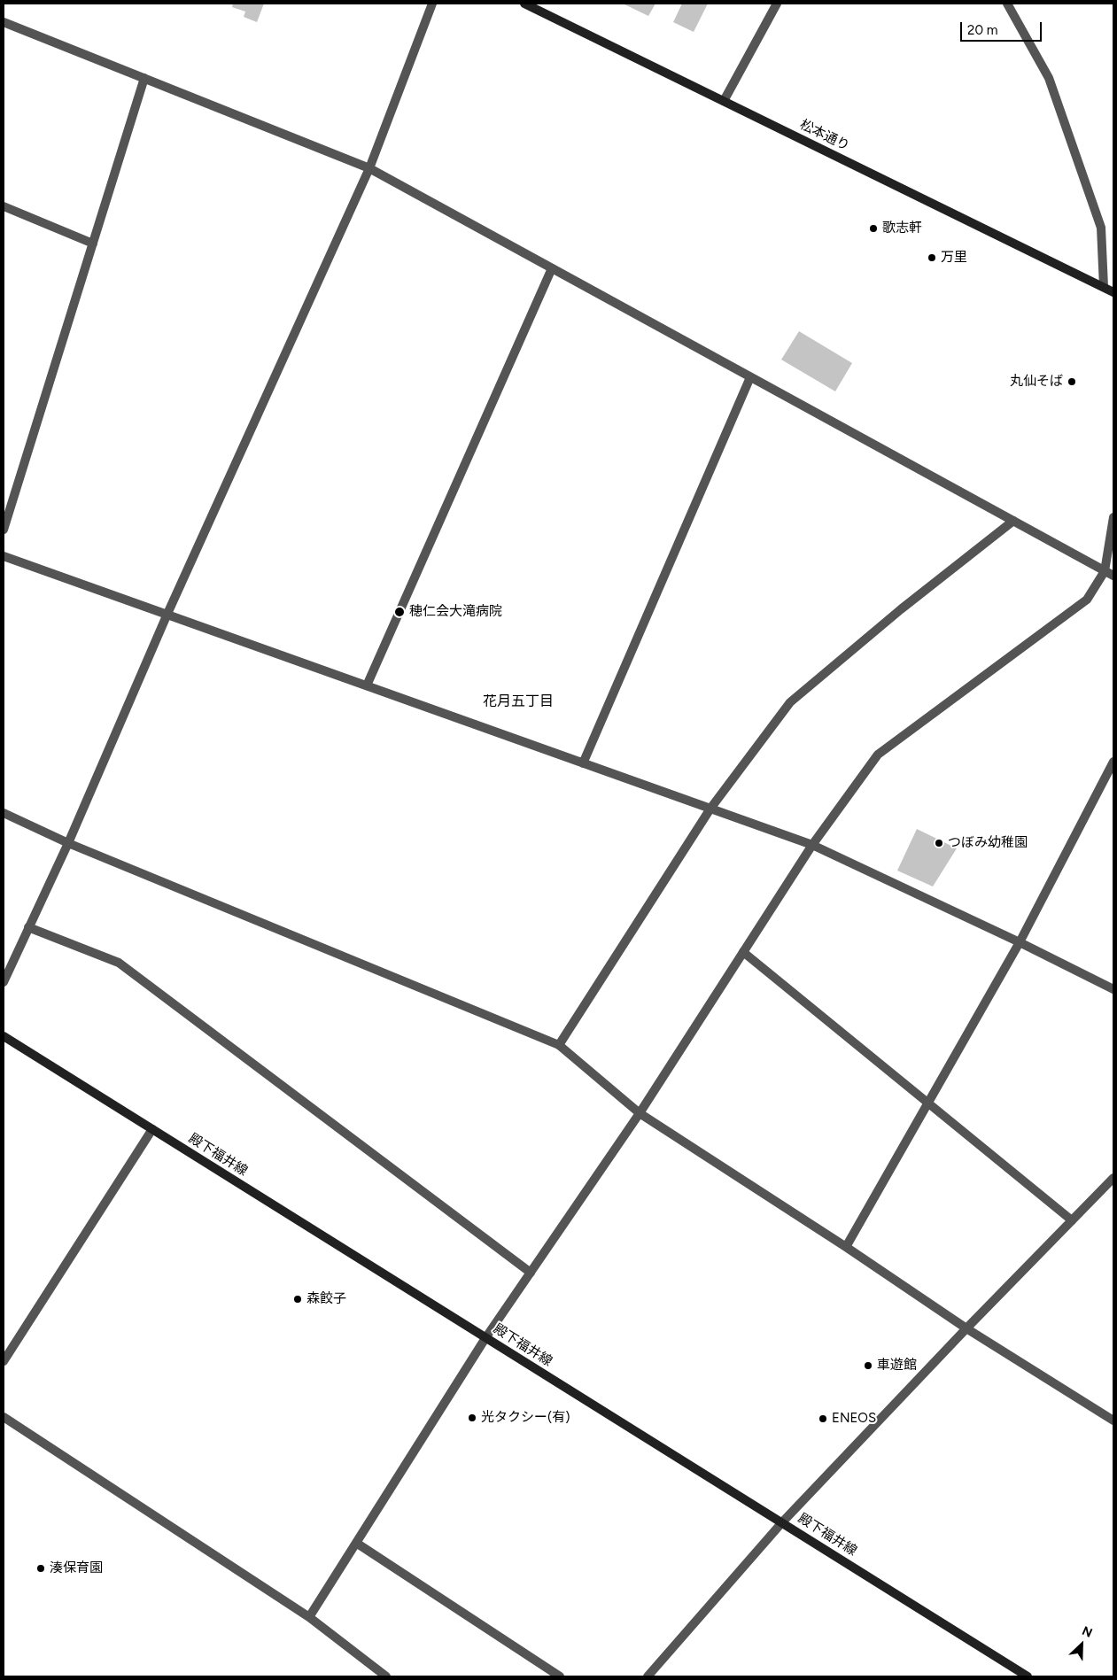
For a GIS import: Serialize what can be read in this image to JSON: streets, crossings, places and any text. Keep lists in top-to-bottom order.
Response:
{
  "streets": {
    "main road": ["松本通り", "殿下福井線"]
  },
  "districts": ["花月五丁目"],
  "places": [
    "歌志軒",
    "万里",
    "丸仙そば",
    "穂仁会大滝病院",
    "つぼみ幼稚園",
    "森餃子",
    "車遊館",
    "光タクシー(有)",
    "ENEOS",
    "湊保育園"
  ],
  "scale_bar": "20 m",
  "north": "top right"
}
